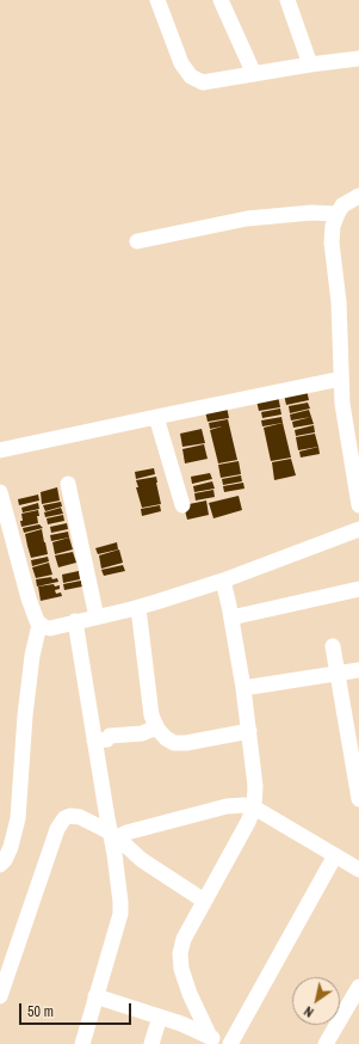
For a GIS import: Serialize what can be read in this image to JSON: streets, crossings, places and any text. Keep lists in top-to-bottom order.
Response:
{
  "scale_bar": "50 m",
  "north": "bottom left"
}
